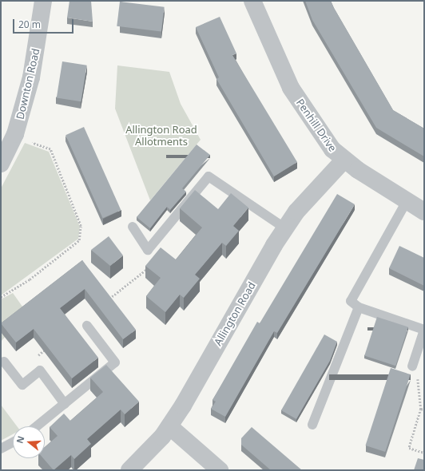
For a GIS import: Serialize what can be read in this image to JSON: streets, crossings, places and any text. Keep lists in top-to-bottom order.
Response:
{
  "streets": {
    "street": ["Downton Road", "Penhill Drive", "Allington Road"]
  },
  "crossings": [
    ["Penhill Drive", "Allington Road"]
  ],
  "parks": ["Allington Road Allotments"],
  "scale_bar": "20 m",
  "north": "left"
}
